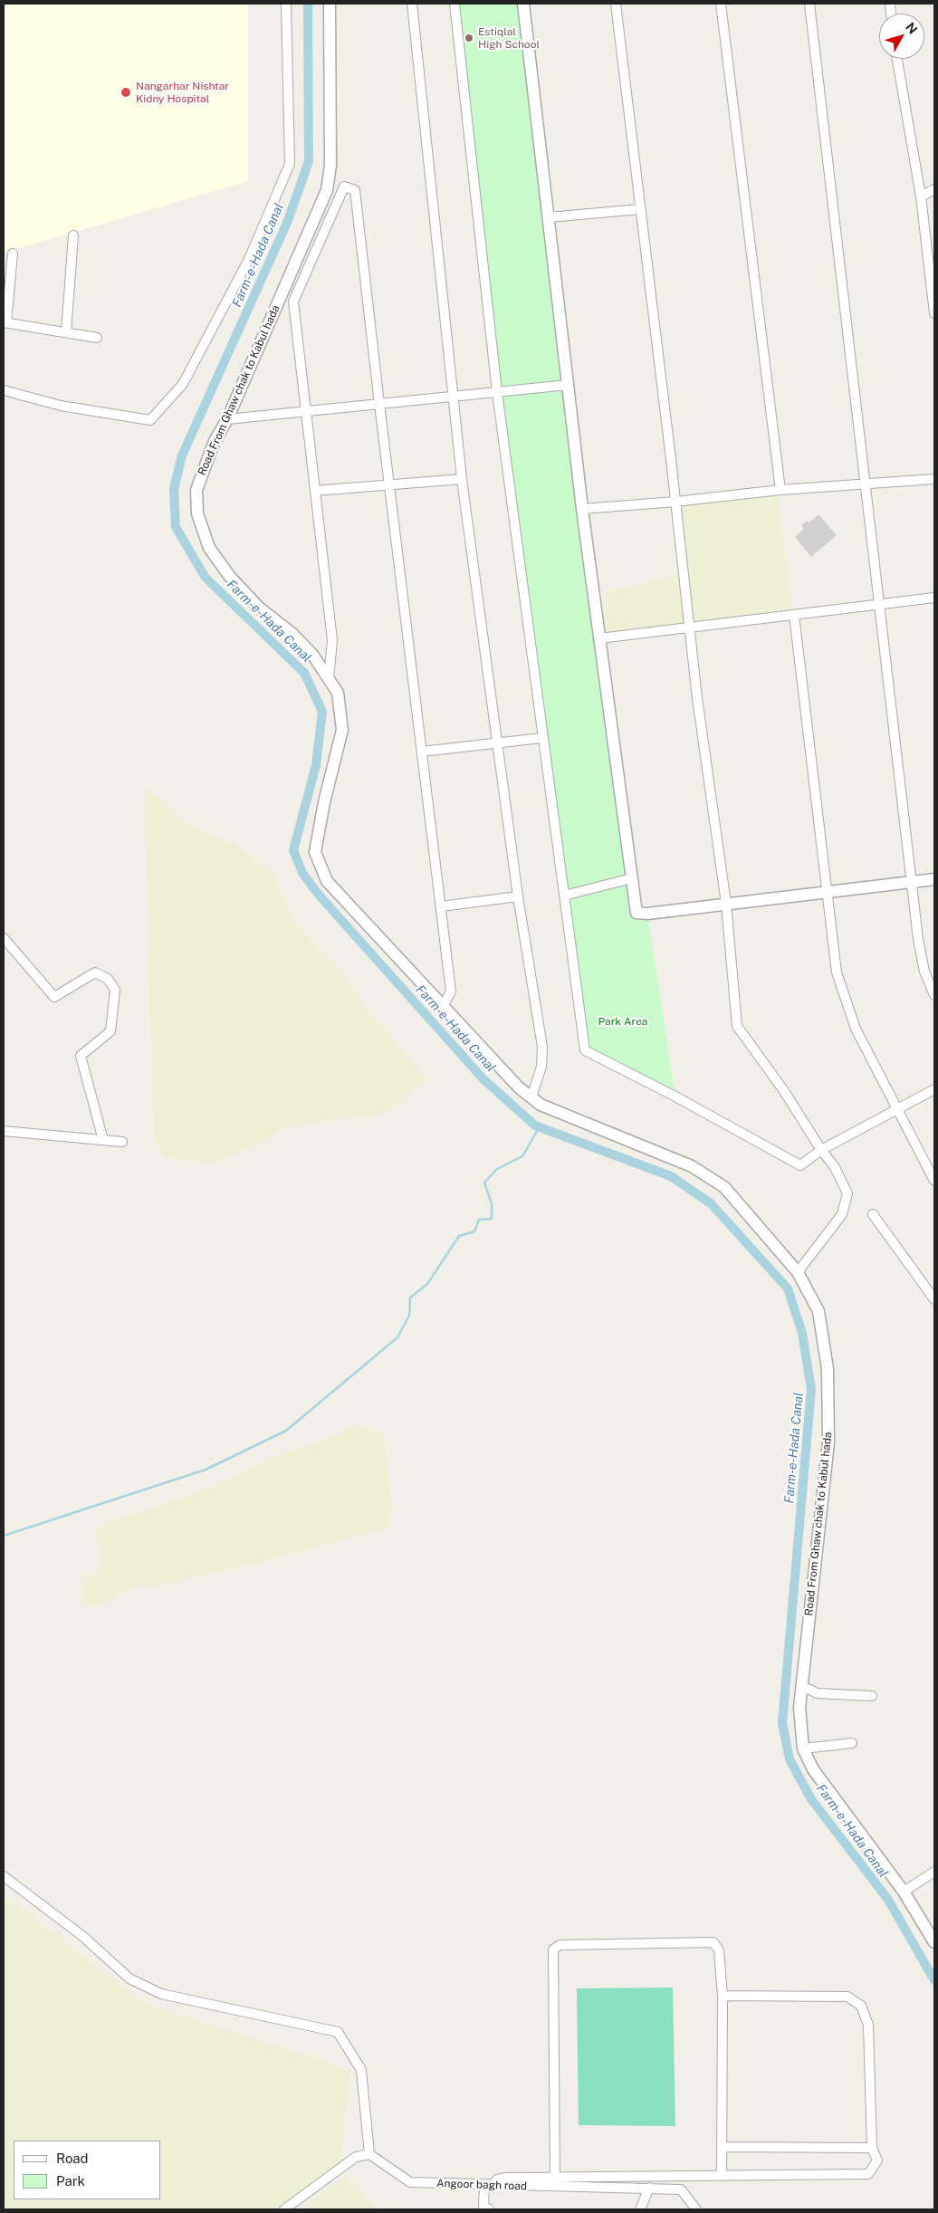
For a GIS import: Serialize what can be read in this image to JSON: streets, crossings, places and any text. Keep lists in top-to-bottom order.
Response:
{
  "streets": {
    "street": ["Road From Ghaw chak to Kabul hada", "Angoor bagh road"]
  },
  "water": ["Farm-e-Hada Canal"],
  "parks": ["Park Area"],
  "places": ["Estiqlal High School", "Nangarhar Nishtar Kidny Hospital"],
  "legend": ["Road", "Park"],
  "north": "top right"
}
